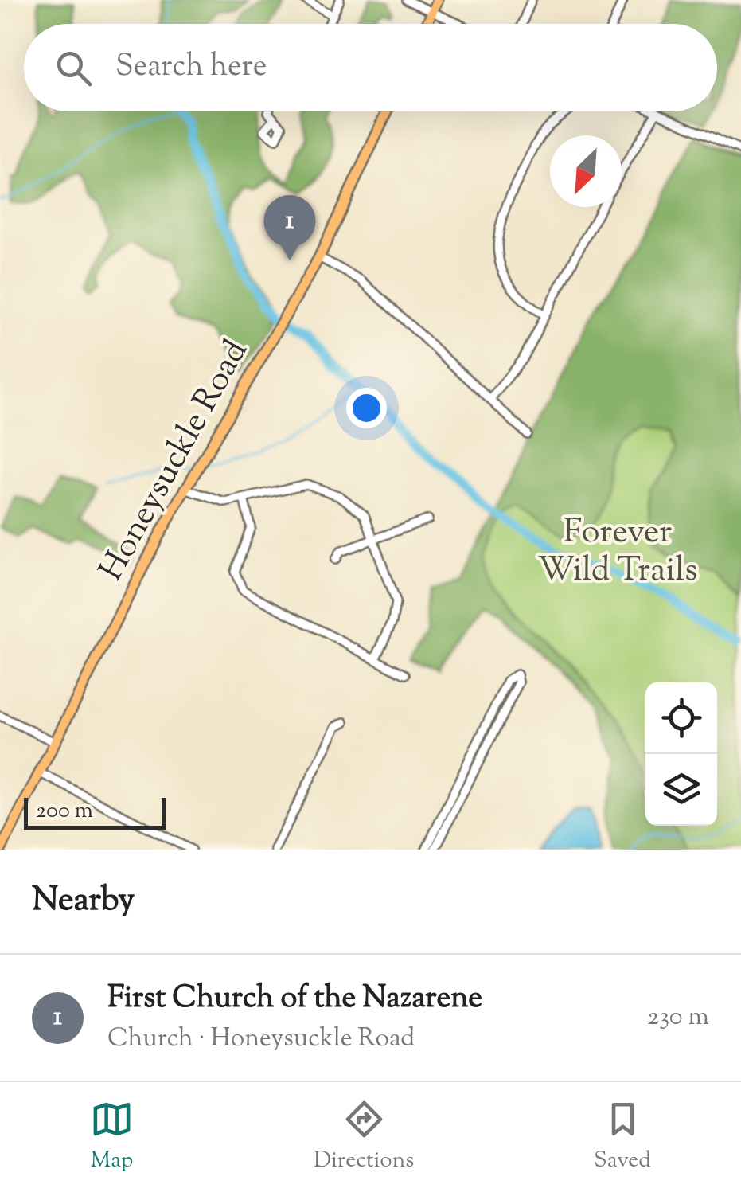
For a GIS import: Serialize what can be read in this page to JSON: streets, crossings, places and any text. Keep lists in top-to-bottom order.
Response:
{
  "streets": {
    "main road": ["Honeysuckle Road"]
  },
  "parks": ["Forever Wild Trails"],
  "scale_bar": "200 m",
  "north": "bottom left",
  "page": {
    "search": "Search here",
    "pins": "1",
    "scale": "200 m",
    "heading": "Nearby",
    "list": [
      {
        "mark": "1",
        "name": "First Church of the Nazarene",
        "note": "Church · Honeysuckle Road",
        "value": "230 m"
      }
    ],
    "nav": ["Map", "Directions", "Saved"]
  }
}
